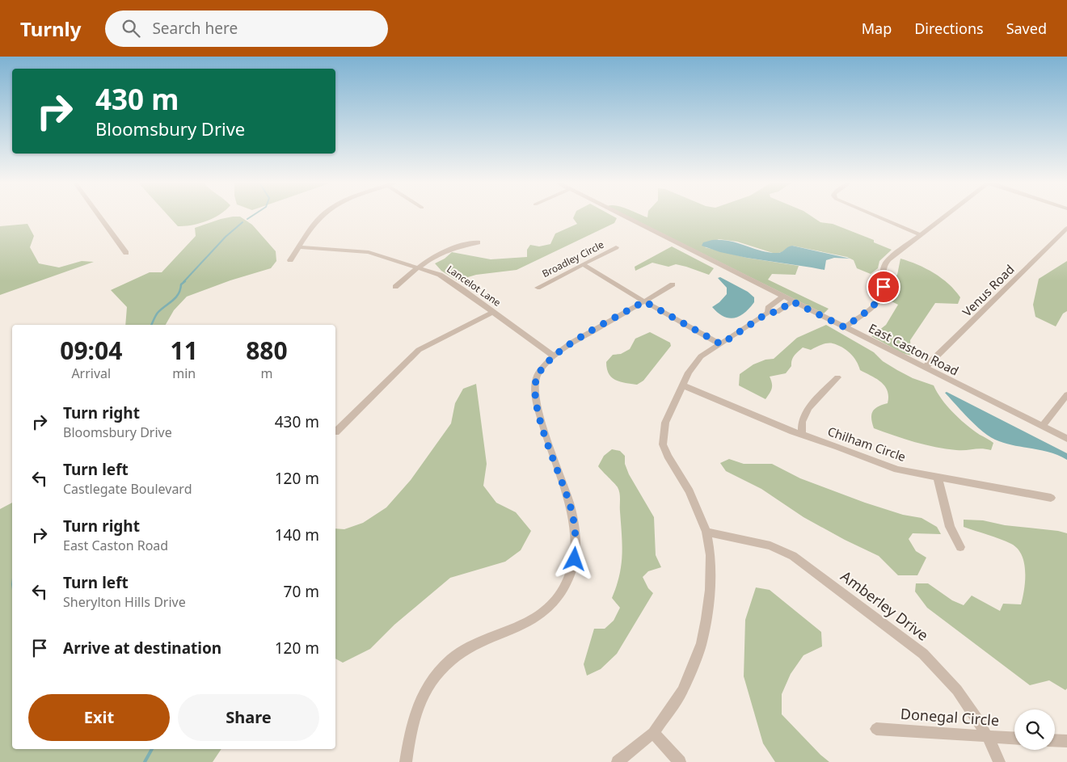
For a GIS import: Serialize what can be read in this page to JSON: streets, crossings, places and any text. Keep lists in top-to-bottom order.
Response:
{
  "streets": {
    "street": [
      "Broadley Circle",
      "Lancelot Lane",
      "Venus Road",
      "East Caston Road",
      "Chilham Circle",
      "Amberley Drive",
      "Donegal Circle"
    ]
  },
  "crossings": [
    ["Venus Road", "East Caston Road"],
    ["Amberley Drive", "Donegal Circle"]
  ],
  "page": {
    "header": "Turnly",
    "search": "Search here",
    "nav": ["Map", "Directions", "Saved"],
    "turn": ["430 m", "Bloomsbury Drive"],
    "eta": [
      "09:04",
      "Arrival",
      "11",
      "min",
      "880",
      "m"
    ],
    "list": [
      {
        "name": "Turn right",
        "note": "Bloomsbury Drive",
        "value": "430 m"
      },
      {
        "name": "Turn left",
        "note": "Castlegate Boulevard",
        "value": "120 m"
      },
      {
        "name": "Turn right",
        "note": "East Caston Road",
        "value": "140 m"
      },
      {
        "name": "Turn left",
        "note": "Sherylton Hills Drive",
        "value": "70 m"
      },
      {
        "name": "Arrive at destination",
        "value": "120 m"
      }
    ],
    "buttons": ["Exit", "Share"]
  }
}
